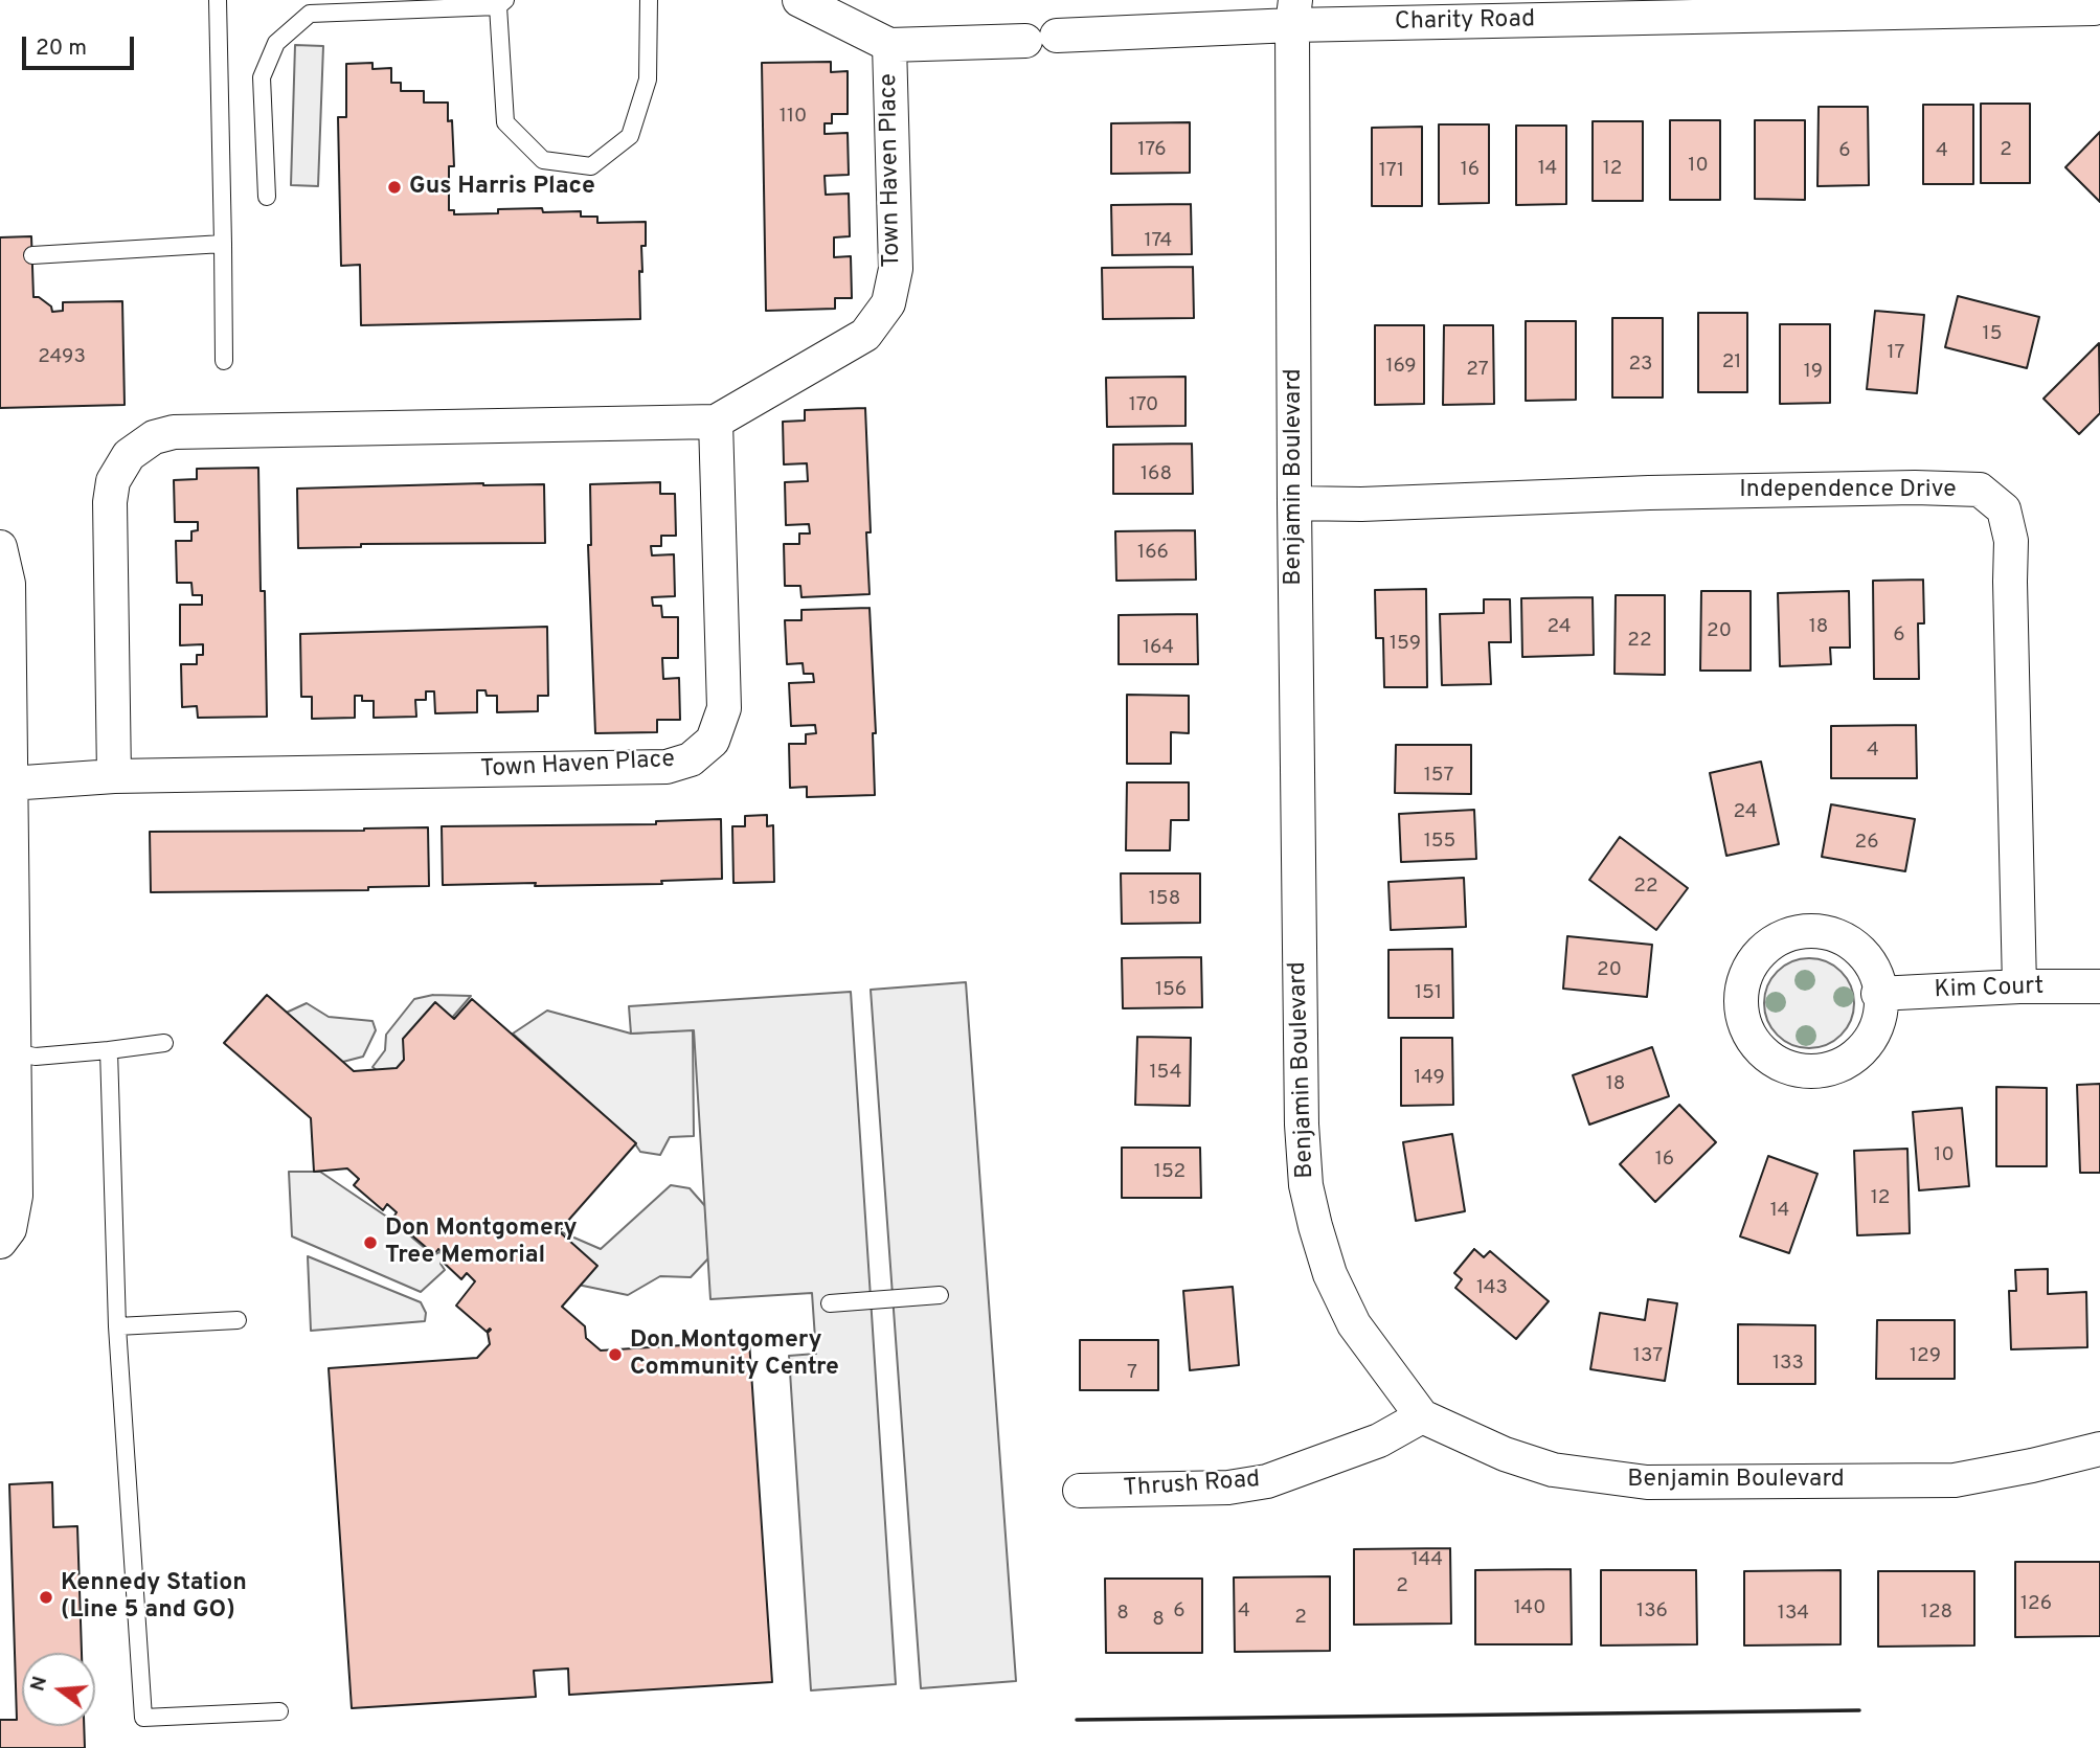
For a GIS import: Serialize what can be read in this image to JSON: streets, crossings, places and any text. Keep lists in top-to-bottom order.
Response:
{
  "streets": {
    "street": [
      "Charity Road",
      "Town Haven Place",
      "Benjamin Boulevard",
      "Independence Drive",
      "Kim Court",
      "Thrush Road"
    ]
  },
  "crossings": [
    ["Charity Road", "Town Haven Place"],
    ["Charity Road", "Benjamin Boulevard"],
    ["Benjamin Boulevard", "Independence Drive"],
    ["Benjamin Boulevard", "Thrush Road"],
    ["Independence Drive", "Kim Court"]
  ],
  "places": [
    "Gus Harris Place",
    "Don Montgomery Tree Memorial",
    "Don Montgomery Community Centre",
    "Kennedy Station (Line 5 and GO)"
  ],
  "house_numbers": [
    "110",
    "176",
    "2",
    "6",
    "4",
    "10",
    "14",
    "12",
    "16",
    "171",
    "174",
    "15",
    "17",
    "2493",
    "21",
    "23",
    "169",
    "27",
    "19",
    "170",
    "168",
    "166",
    "24",
    "18",
    "20",
    "6",
    "22",
    "159",
    "164",
    "4",
    "157",
    "24",
    "155",
    "26",
    "22",
    "158",
    "20",
    "156",
    "151",
    "154",
    "149",
    "18",
    "10",
    "16",
    "152",
    "12",
    "14",
    "143",
    "137",
    "129",
    "133",
    "7",
    "144",
    "2",
    "126",
    "140",
    "6",
    "4",
    "136",
    "128",
    "8",
    "134",
    "2",
    "8"
  ],
  "scale_bar": "20 m",
  "north": "left"
}
